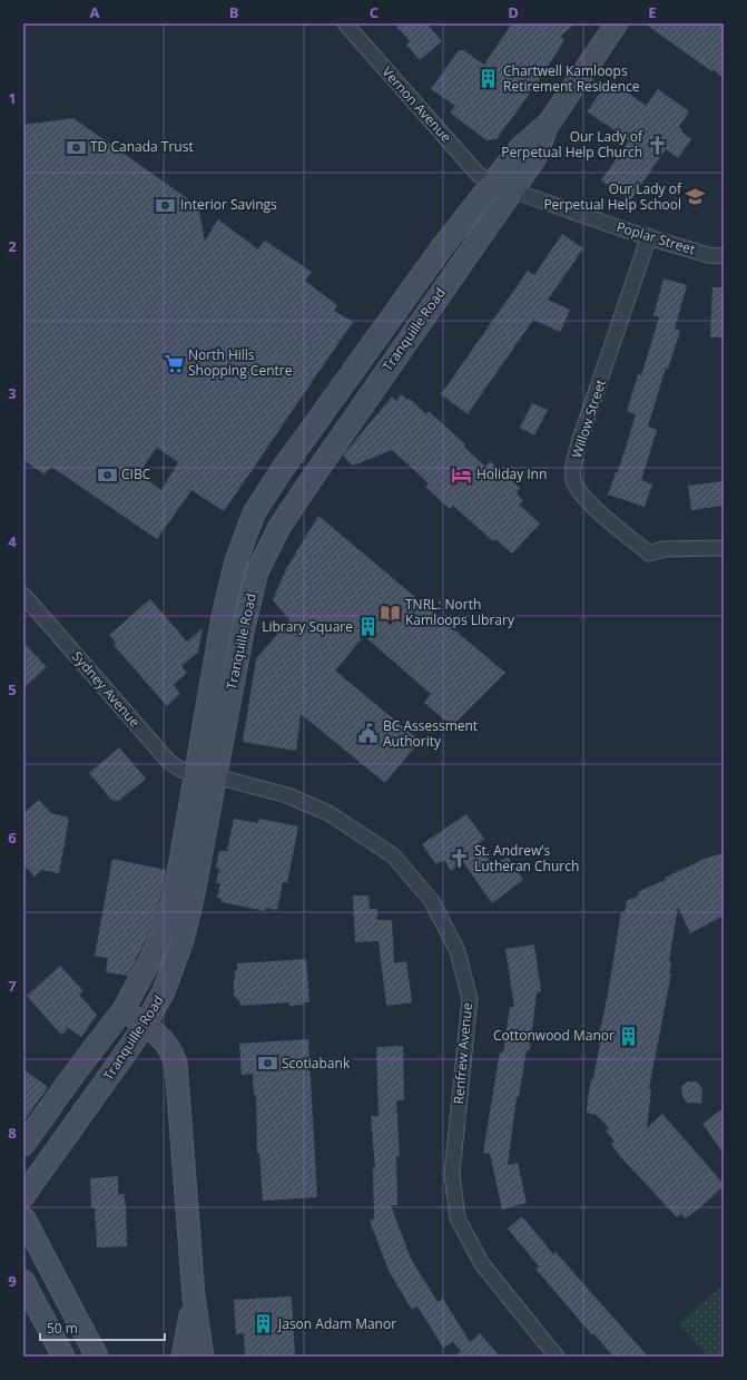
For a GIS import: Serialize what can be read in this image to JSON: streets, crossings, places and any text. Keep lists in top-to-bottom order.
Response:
{
  "streets": {
    "main road": ["Tranquille Road"],
    "street": [
      "Vernon Avenue",
      "Poplar Street",
      "Willow Street",
      "Sydney Avenue",
      "Renfrew Avenue"
    ]
  },
  "crossings": [
    ["Vernon Avenue", "Tranquille Road"],
    ["Poplar Street", "Tranquille Road"],
    ["Poplar Street", "Willow Street"],
    ["Tranquille Road", "Sydney Avenue"],
    ["Tranquille Road", "Renfrew Avenue"],
    ["Sydney Avenue", "Renfrew Avenue"]
  ],
  "places": {
    "building": [
      "Chartwell Kamloops Retirement Residence",
      "Library Square",
      "Cottonwood Manor",
      "Jason Adam Manor"
    ],
    "church": ["Our Lady of Perpetual Help Church", "St. Andrew’s Lutheran Church"],
    "bank": [
      "TD Canada Trust",
      "Interior Savings",
      "CIBC",
      "Scotiabank"
    ],
    "school or university": ["Our Lady of Perpetual Help School"],
    "supermarket": ["North Hills Shopping Centre"],
    "hotel": ["Holiday Inn"],
    "library": ["TNRL: North Kamloops Library"],
    "public building": ["BC Assessment Authority"]
  },
  "scale_bar": "50 m",
  "grid": {
    "columns": [
      "A",
      "B",
      "C",
      "D",
      "E"
    ],
    "rows": [
      "1",
      "2",
      "3",
      "4",
      "5",
      "6",
      "7",
      "8",
      "9"
    ]
  }
}
